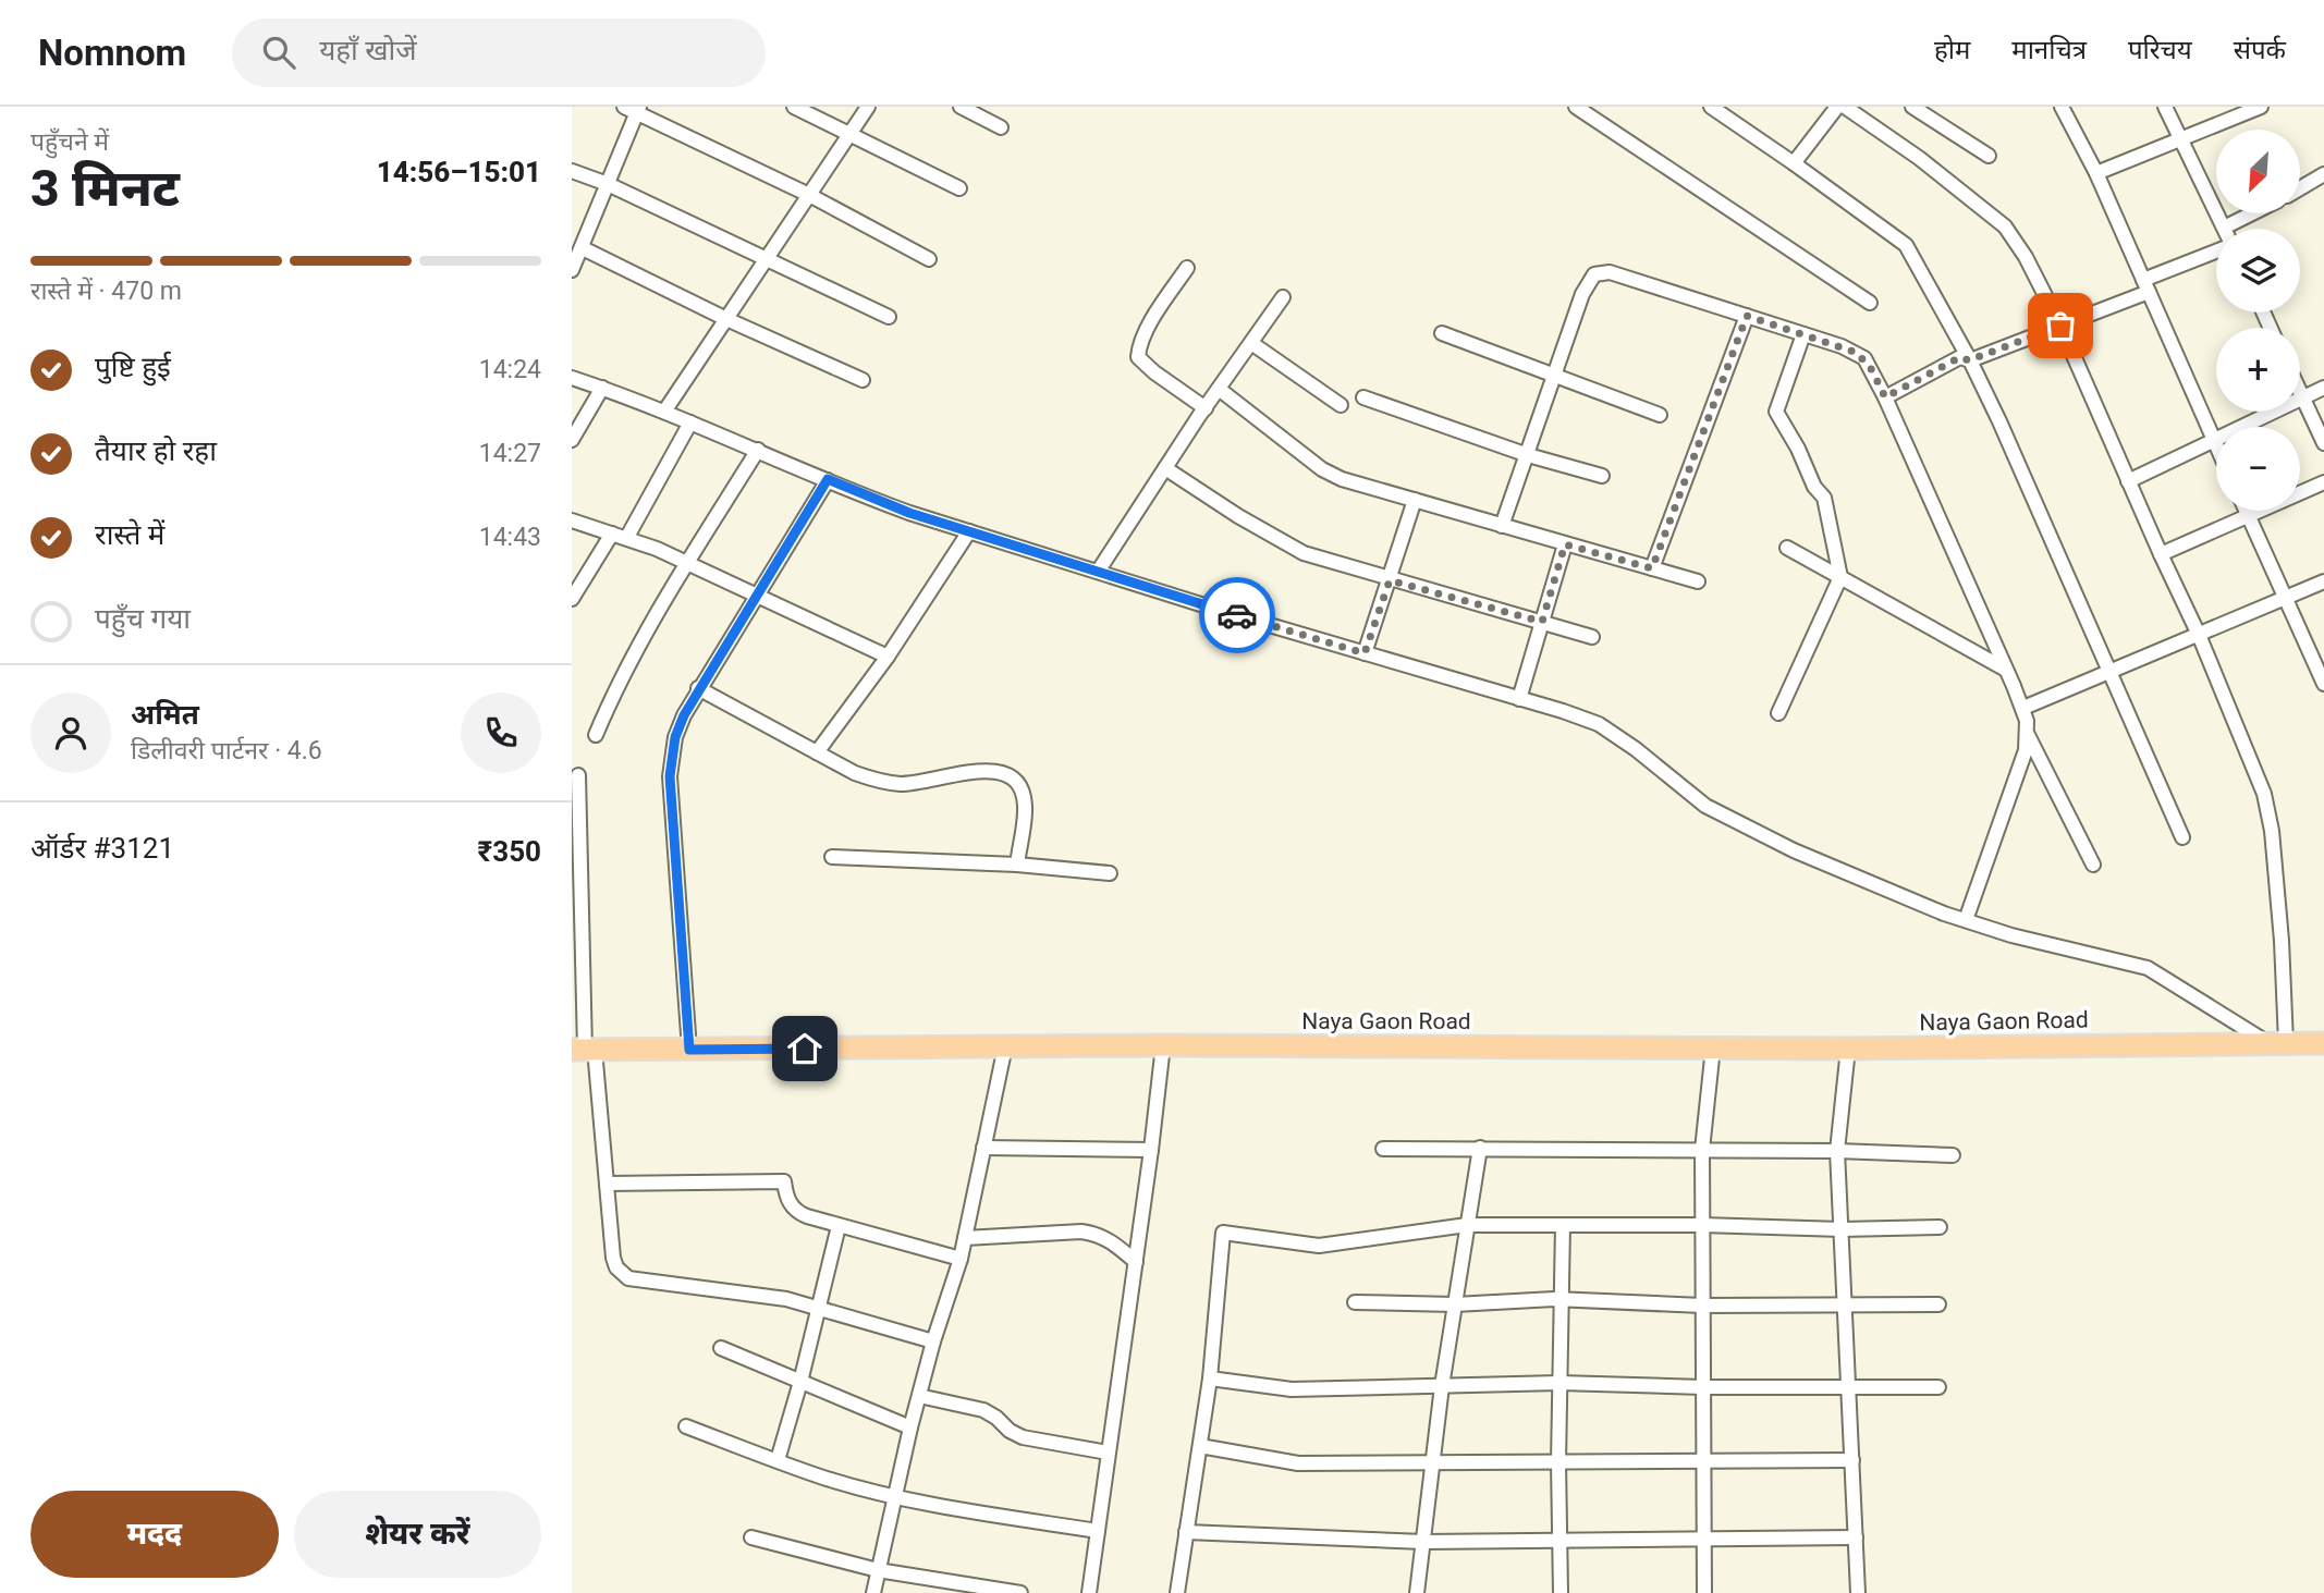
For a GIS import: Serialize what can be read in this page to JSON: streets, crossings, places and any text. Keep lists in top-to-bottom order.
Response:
{
  "streets": {
    "main road": ["Naya Gaon Road"]
  },
  "north": "bottom left",
  "page": {
    "header": "Nomnom",
    "search": "यहाँ खोजें",
    "nav": [
      "होम",
      "मानचित्र",
      "परिचय",
      "संपर्क"
    ],
    "heading": ["3 मिनट", "पहुँचने में", "14:56–15:01"],
    "panel": [
      "अमित",
      "डिलीवरी पार्टनर · 4.6",
      "ऑर्डर #3121",
      "₹350"
    ],
    "map_buttons": ["+", "−"],
    "bar": "रास्ते में · 470 m",
    "list": [
      ["पुष्टि हुई", "14:24"],
      ["तैयार हो रहा", "14:27"],
      ["रास्ते में", "14:43"],
      "पहुँच गया"
    ],
    "buttons": ["मदद", "शेयर करें"]
  }
}
